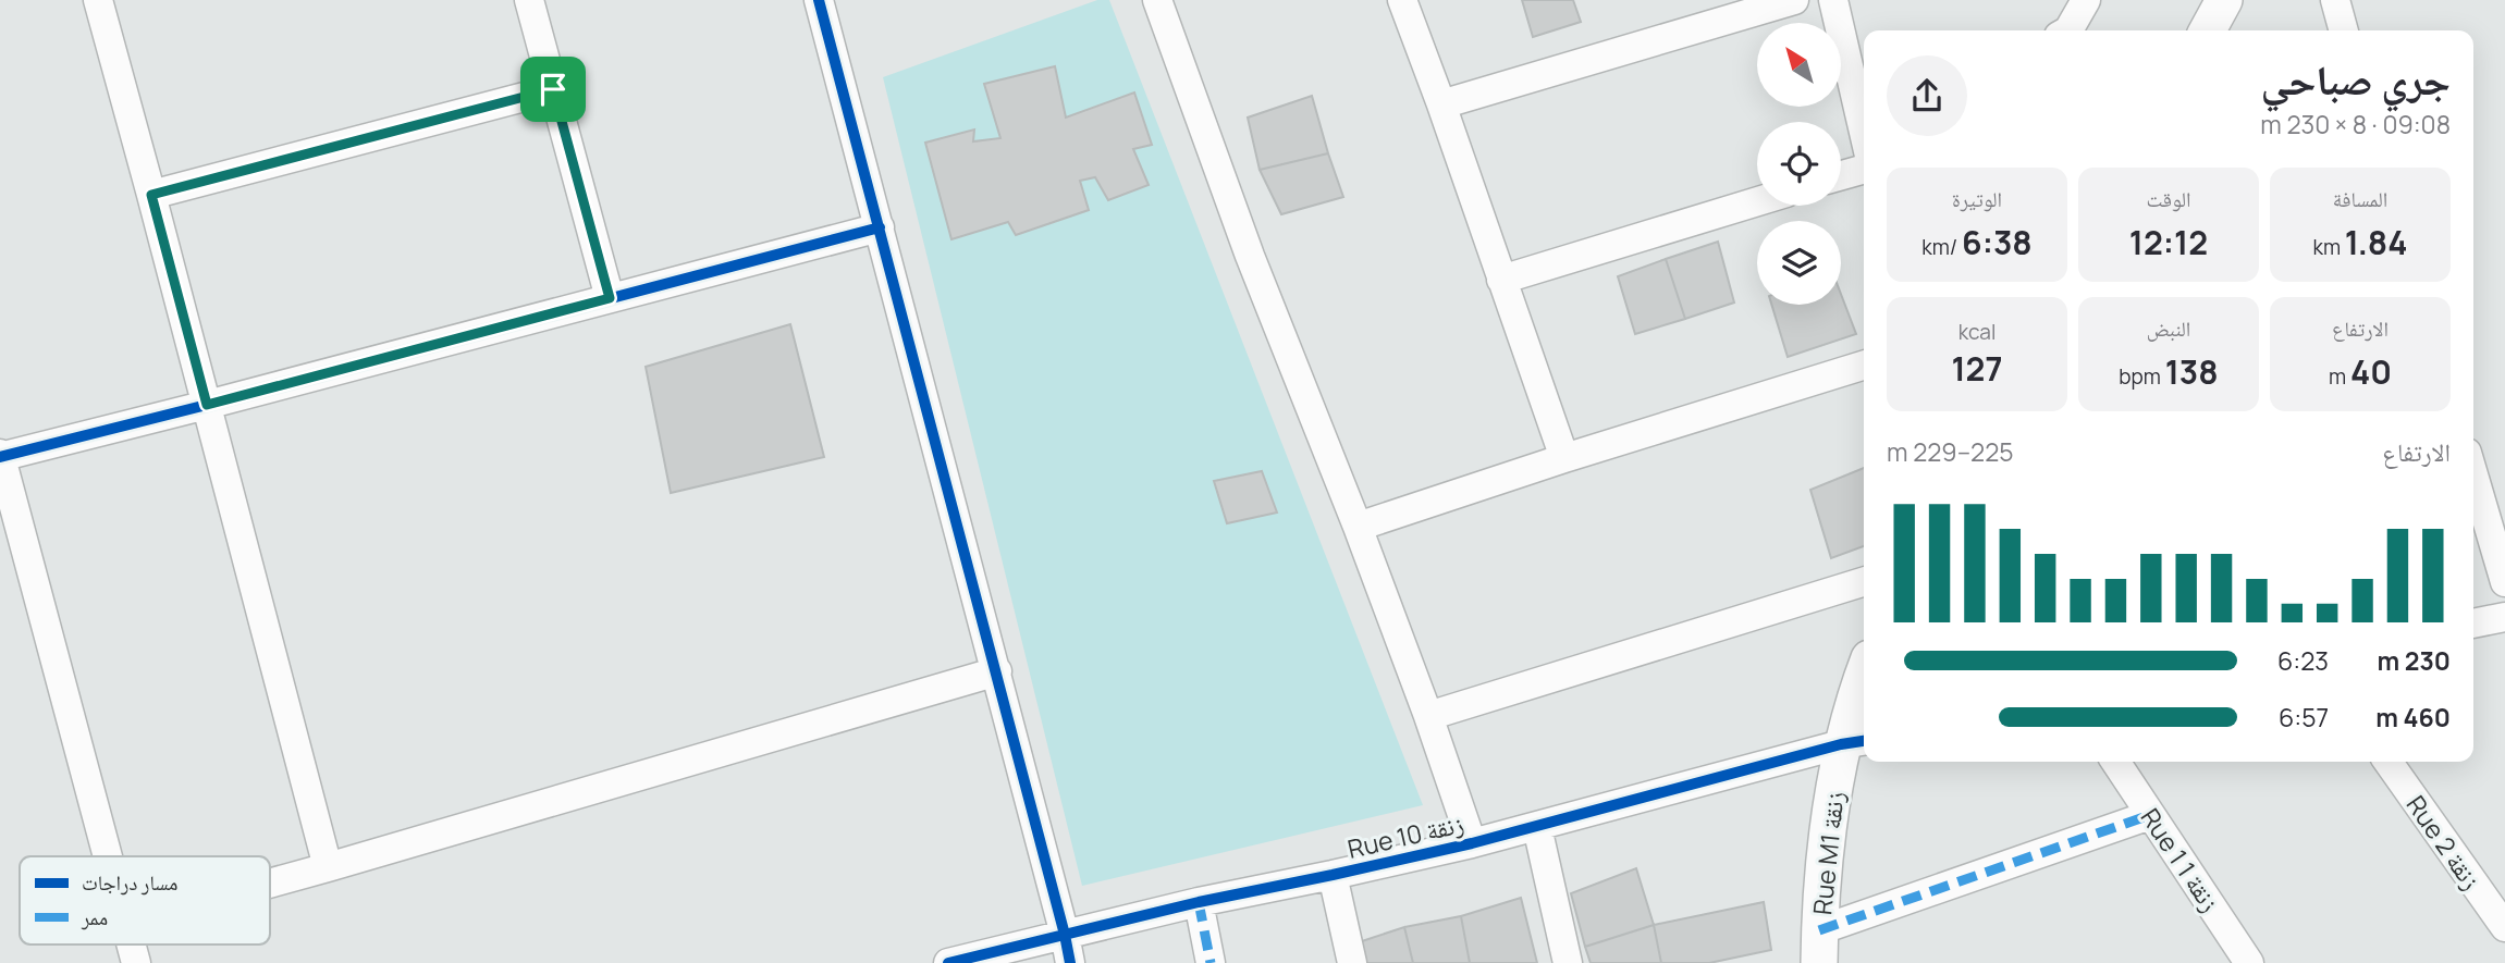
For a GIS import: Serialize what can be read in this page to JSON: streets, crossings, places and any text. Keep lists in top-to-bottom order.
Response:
{
  "streets": {
    "street": [
      "Rue 10 زنقة",
      "Rue 2 زنقة",
      "Rue M1 زنقة",
      "Rue 1 زنقة 1"
    ]
  },
  "crossings": [
    ["Rue 10 زنقة", "Rue M1 زنقة"]
  ],
  "legend": ["مسار دراجات", "ممر"],
  "north": "top left",
  "page": {
    "heading": ["جري صباحي", "09:08 · 8 × 230 m"],
    "stats": [
      ["المسافة", "1.84 km"],
      ["الوقت", "12:12"],
      ["الوتيرة", "6:38 /km"],
      ["الارتفاع", "40 m"],
      ["النبض", "138 bpm"],
      ["kcal", "127"]
    ],
    "chart": ["الارتفاع", "225–229 m"],
    "list": [
      {
        "name": "230 m",
        "note": "6:23"
      },
      {
        "name": "460 m",
        "note": "6:57"
      }
    ]
  }
}
